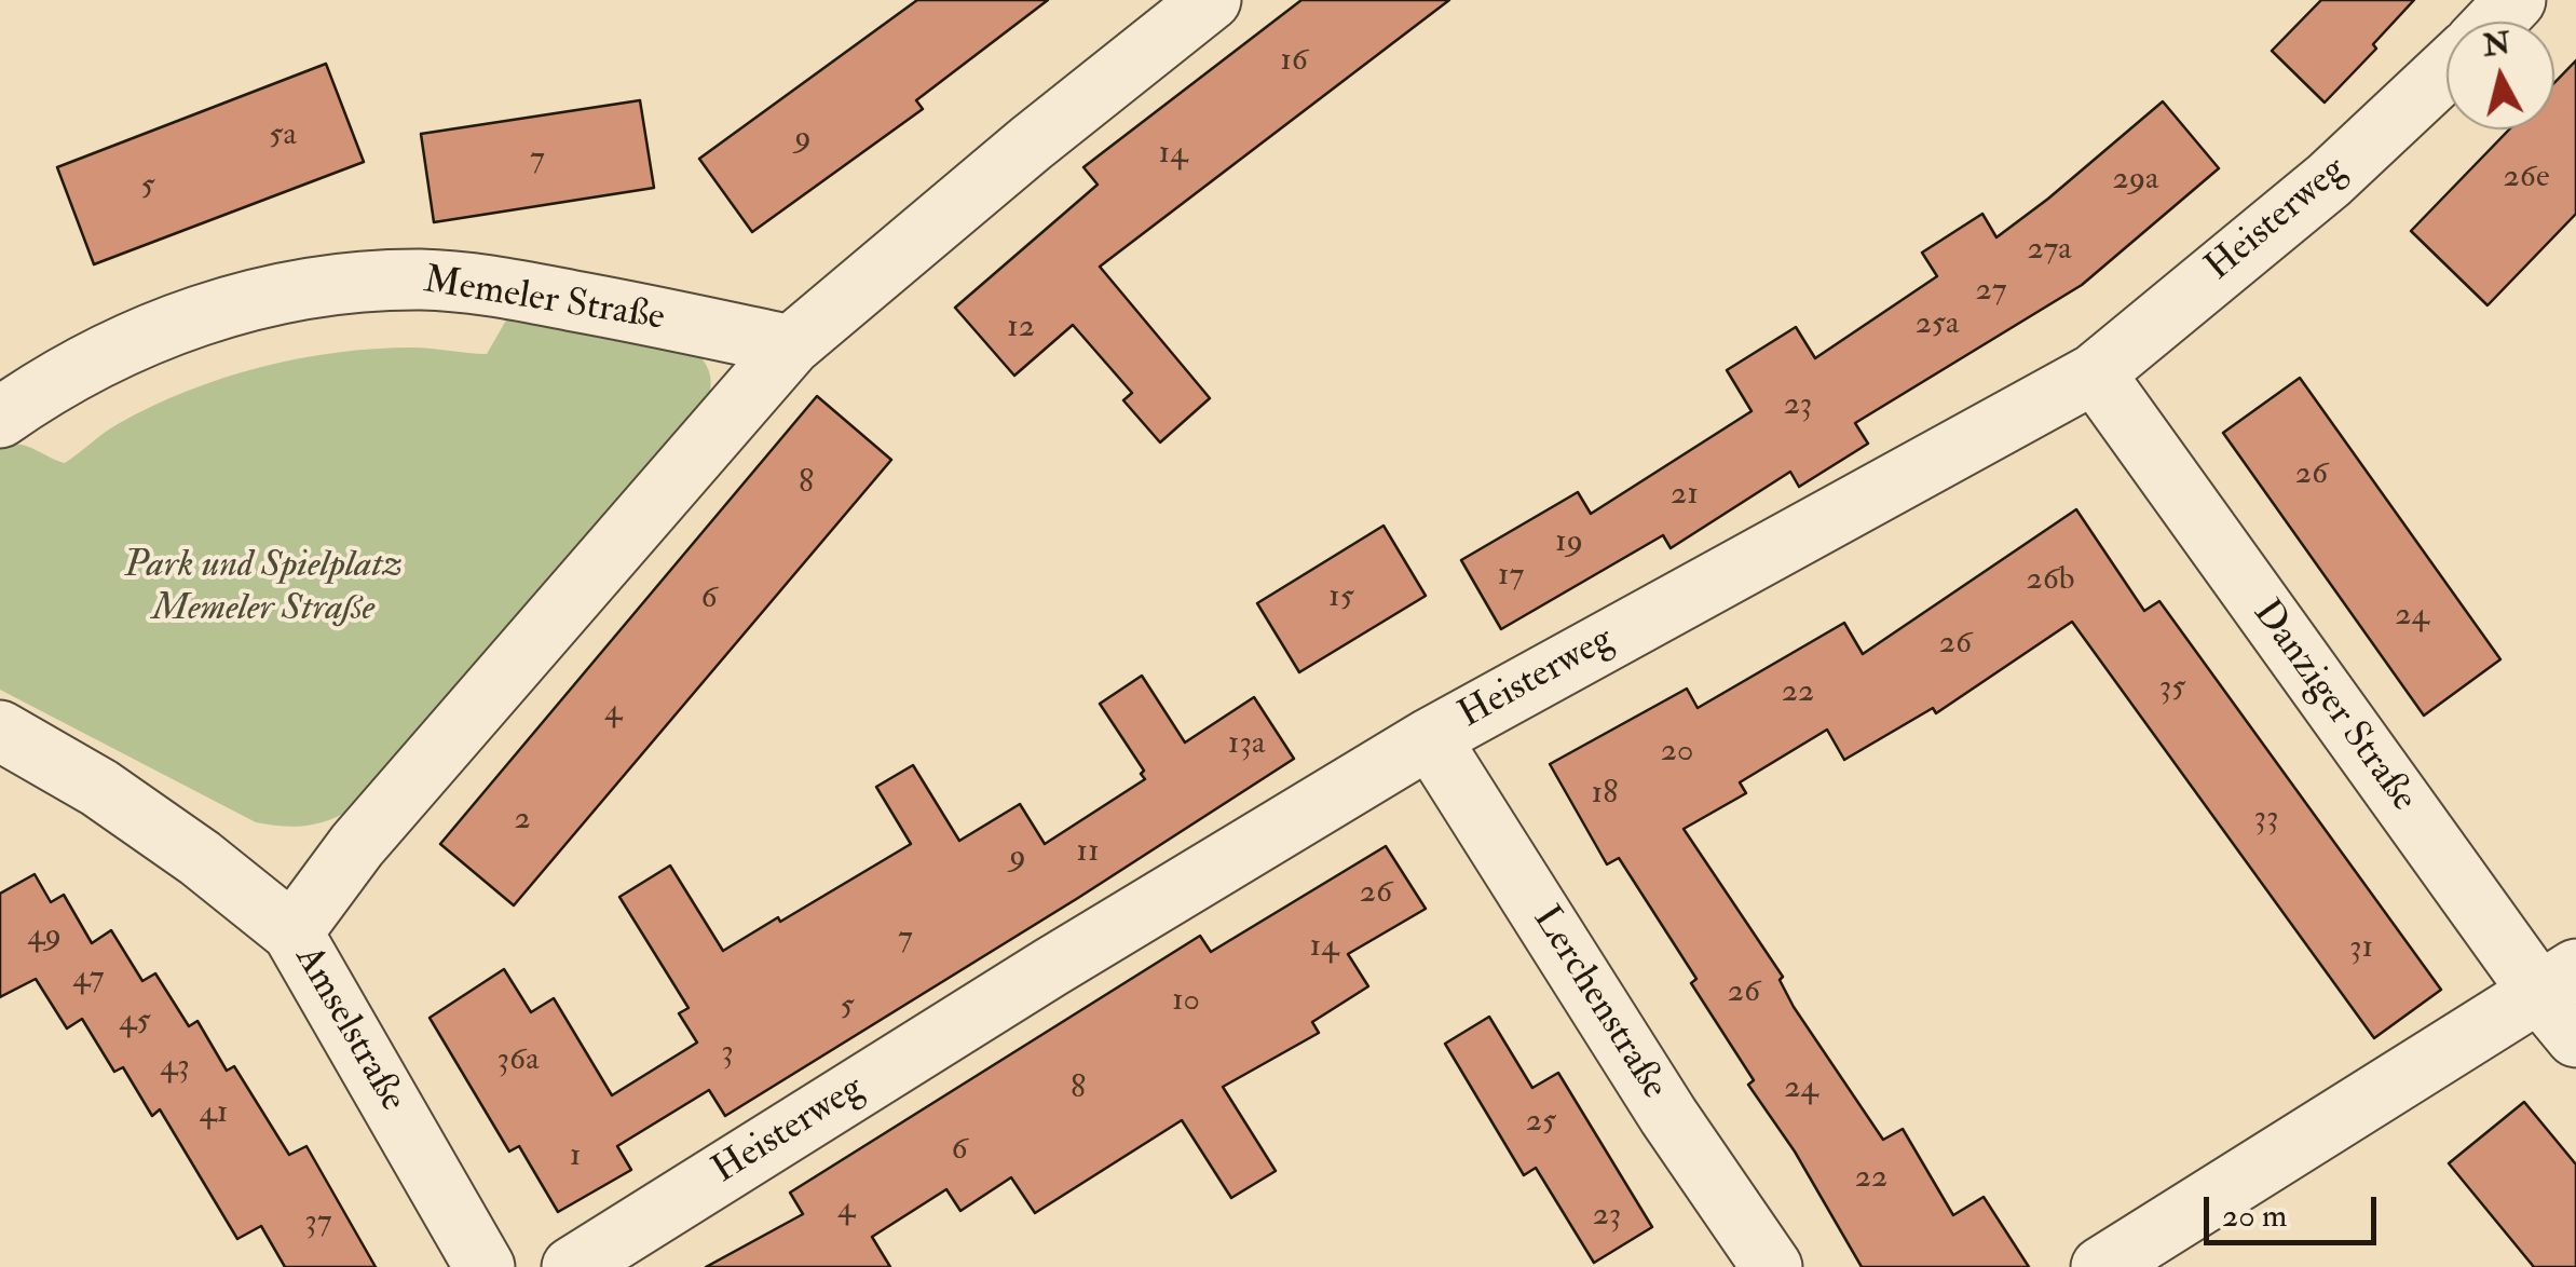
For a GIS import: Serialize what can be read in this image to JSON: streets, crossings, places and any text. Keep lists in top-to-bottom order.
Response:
{
  "streets": {
    "street": [
      "Heisterweg",
      "Memeler Straße",
      "Danziger Straße",
      "Lerchenstraße",
      "Amselstraße"
    ]
  },
  "crossings": [
    ["Heisterweg", "Danziger Straße"],
    ["Heisterweg", "Lerchenstraße"]
  ],
  "parks": ["Park und Spielplatz Memeler Straße"],
  "house_numbers": [
    "16",
    "5a",
    "9",
    "14",
    "7",
    "26e",
    "29a",
    "5",
    "27a",
    "27",
    "25a",
    "12",
    "23",
    "26",
    "8",
    "21",
    "19",
    "17",
    "26b",
    "15",
    "6",
    "24",
    "26",
    "35",
    "22",
    "4",
    "13a",
    "20",
    "18",
    "33",
    "2",
    "11",
    "9",
    "26",
    "49",
    "7",
    "14",
    "31",
    "47",
    "26",
    "10",
    "5",
    "45",
    "3",
    "36a",
    "43",
    "8",
    "24",
    "41",
    "25",
    "6",
    "1",
    "22",
    "4",
    "23",
    "37"
  ],
  "scale_bar": "20 m",
  "north": "top"
}
